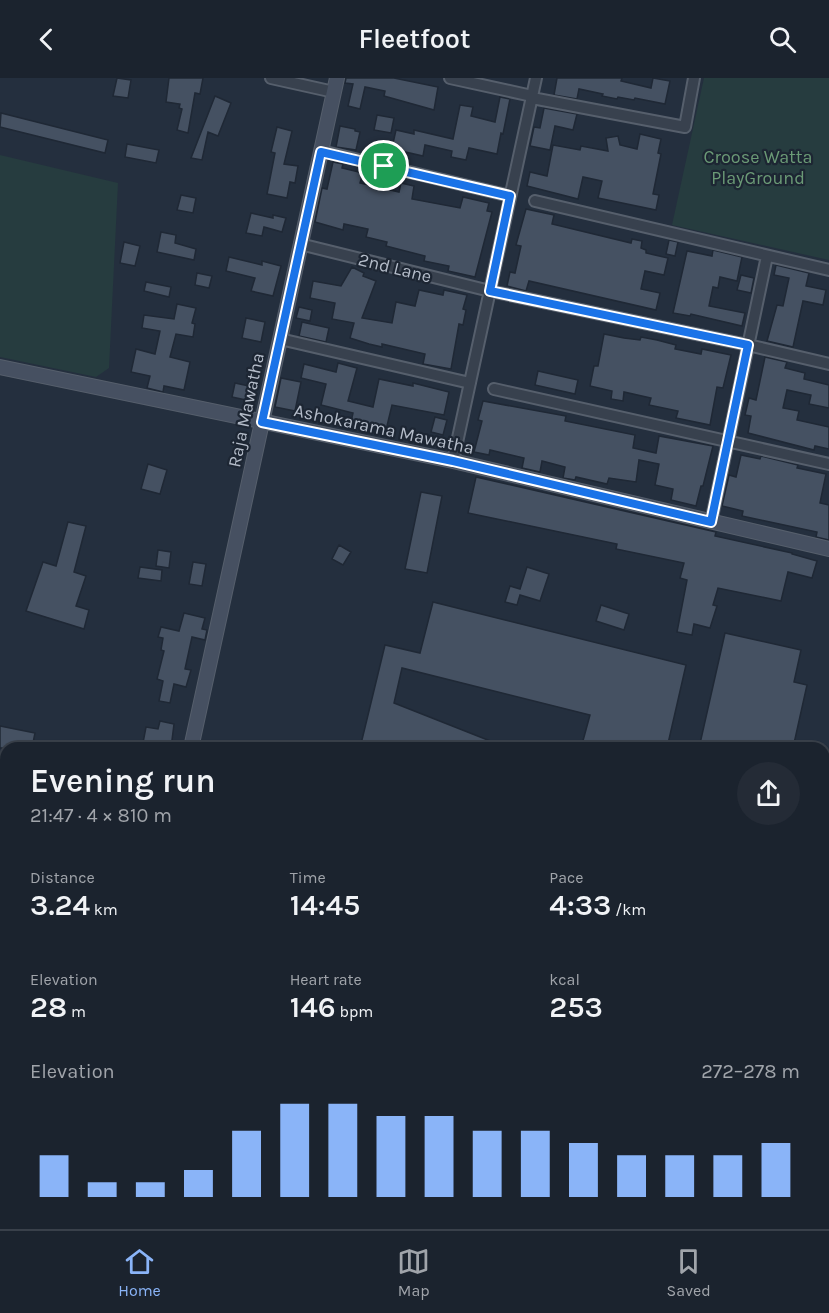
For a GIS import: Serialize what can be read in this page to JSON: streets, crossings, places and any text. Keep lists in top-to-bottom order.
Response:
{
  "streets": {
    "street": ["2nd Lane", "Raja Mawatha", "Ashokarama Mawatha"]
  },
  "crossings": [
    ["2nd Lane", "Raja Mawatha"],
    ["Raja Mawatha", "Ashokarama Mawatha"]
  ],
  "parks": ["Croose Watta PlayGround"],
  "page": {
    "header": "Fleetfoot",
    "heading": ["Evening run", "21:47 · 4 × 810 m"],
    "stats": [
      ["Distance", "3.24 km"],
      ["Time", "14:45"],
      ["Pace", "4:33 /km"],
      ["Elevation", "28 m"],
      ["Heart rate", "146 bpm"],
      ["kcal", "253"]
    ],
    "chart": ["Elevation", "272–278 m"],
    "tabs": ["Home", "Map", "Saved"]
  }
}
